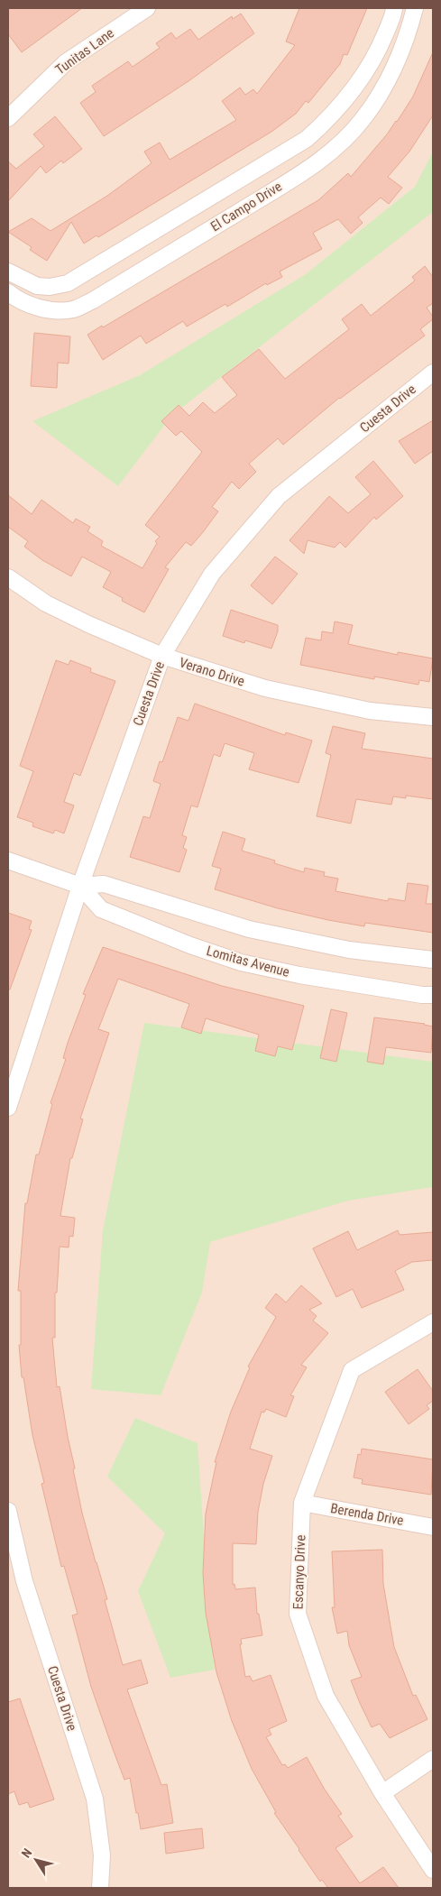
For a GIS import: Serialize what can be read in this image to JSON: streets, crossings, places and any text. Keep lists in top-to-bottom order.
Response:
{
  "streets": {
    "street": [
      "Tunitas Lane",
      "El Campo Drive",
      "Cuesta Drive",
      "Verano Drive",
      "Lomitas Avenue",
      "Berenda Drive",
      "Escanyo Drive"
    ]
  },
  "crossings": [
    ["Cuesta Drive", "Verano Drive"],
    ["Cuesta Drive", "Lomitas Avenue"],
    ["Berenda Drive", "Escanyo Drive"]
  ],
  "north": "top left"
}
